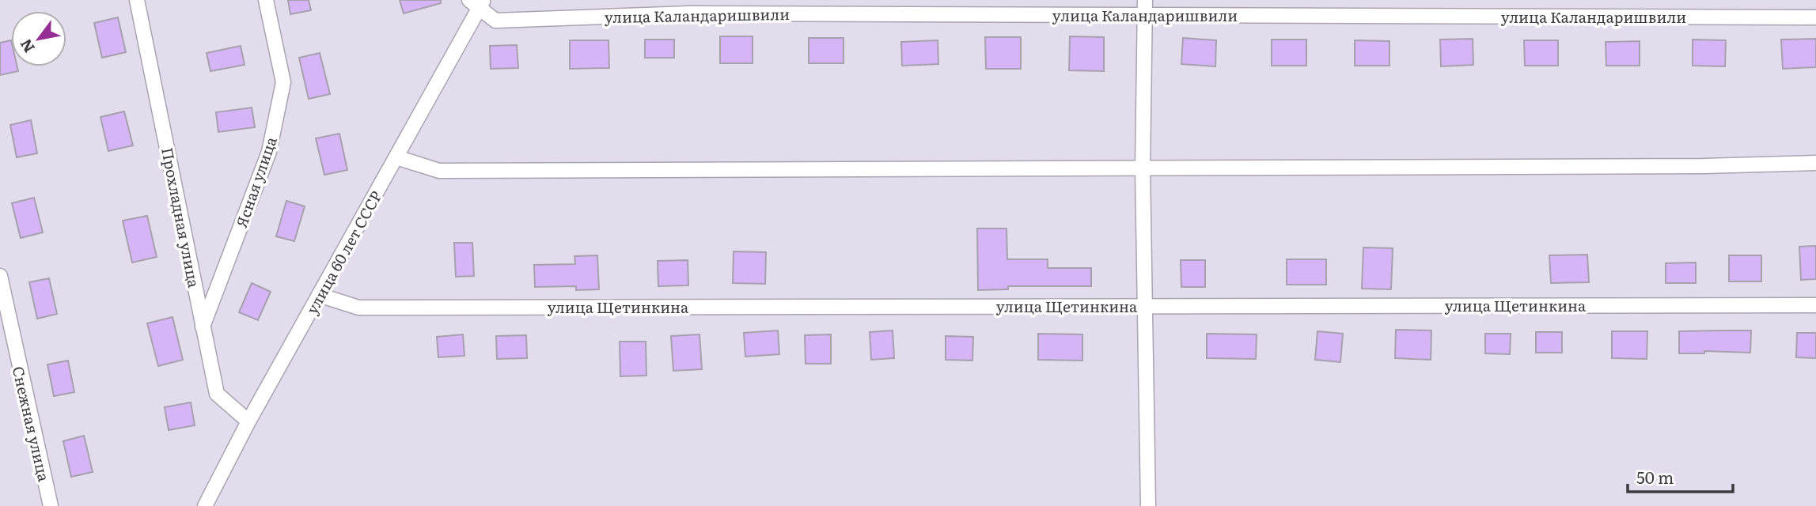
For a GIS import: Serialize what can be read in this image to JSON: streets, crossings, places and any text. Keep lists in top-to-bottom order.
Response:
{
  "streets": {
    "street": [
      "улица Каландаришвили",
      "Ясная улица",
      "Прохладная улица",
      "улица 60 лет СССР",
      "улица Щетинкина",
      "Снежная улица"
    ]
  },
  "crossings": [
    ["улица Каландаришвили", "улица 60 лет СССР"],
    ["Ясная улица", "Прохладная улица"],
    ["Прохладная улица", "улица 60 лет СССР"],
    ["улица 60 лет СССР", "улица Щетинкина"]
  ],
  "scale_bar": "50 m",
  "north": "bottom left"
}
